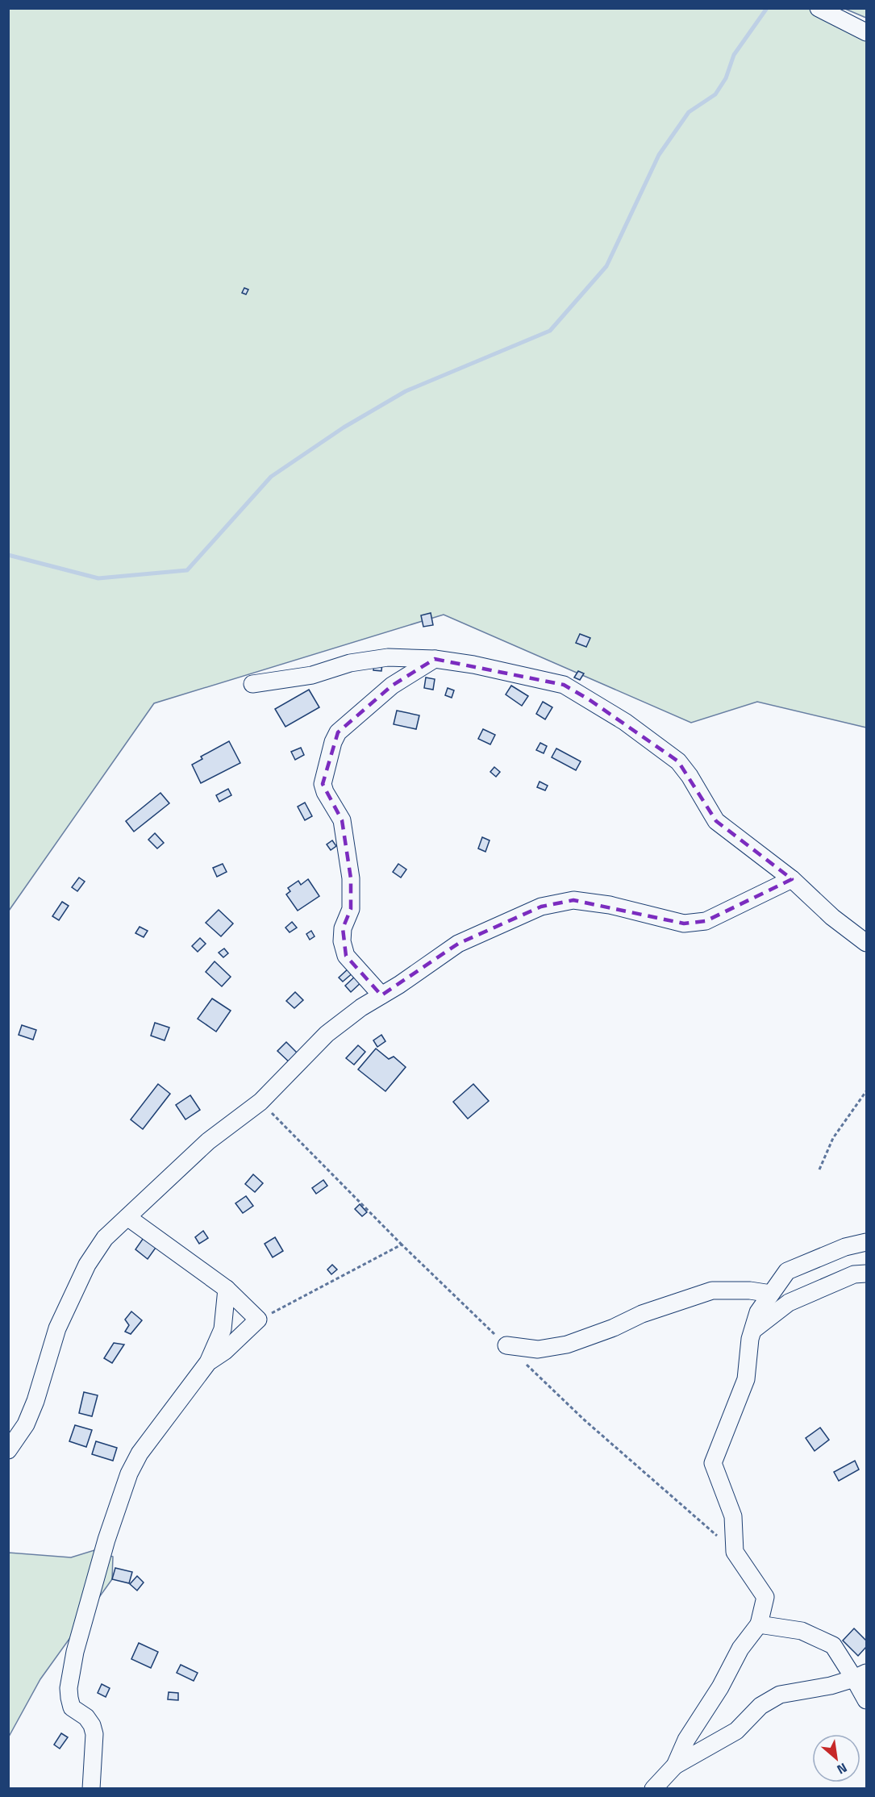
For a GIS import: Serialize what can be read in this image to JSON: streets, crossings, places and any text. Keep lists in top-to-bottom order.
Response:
{
  "north": "bottom right"
}
